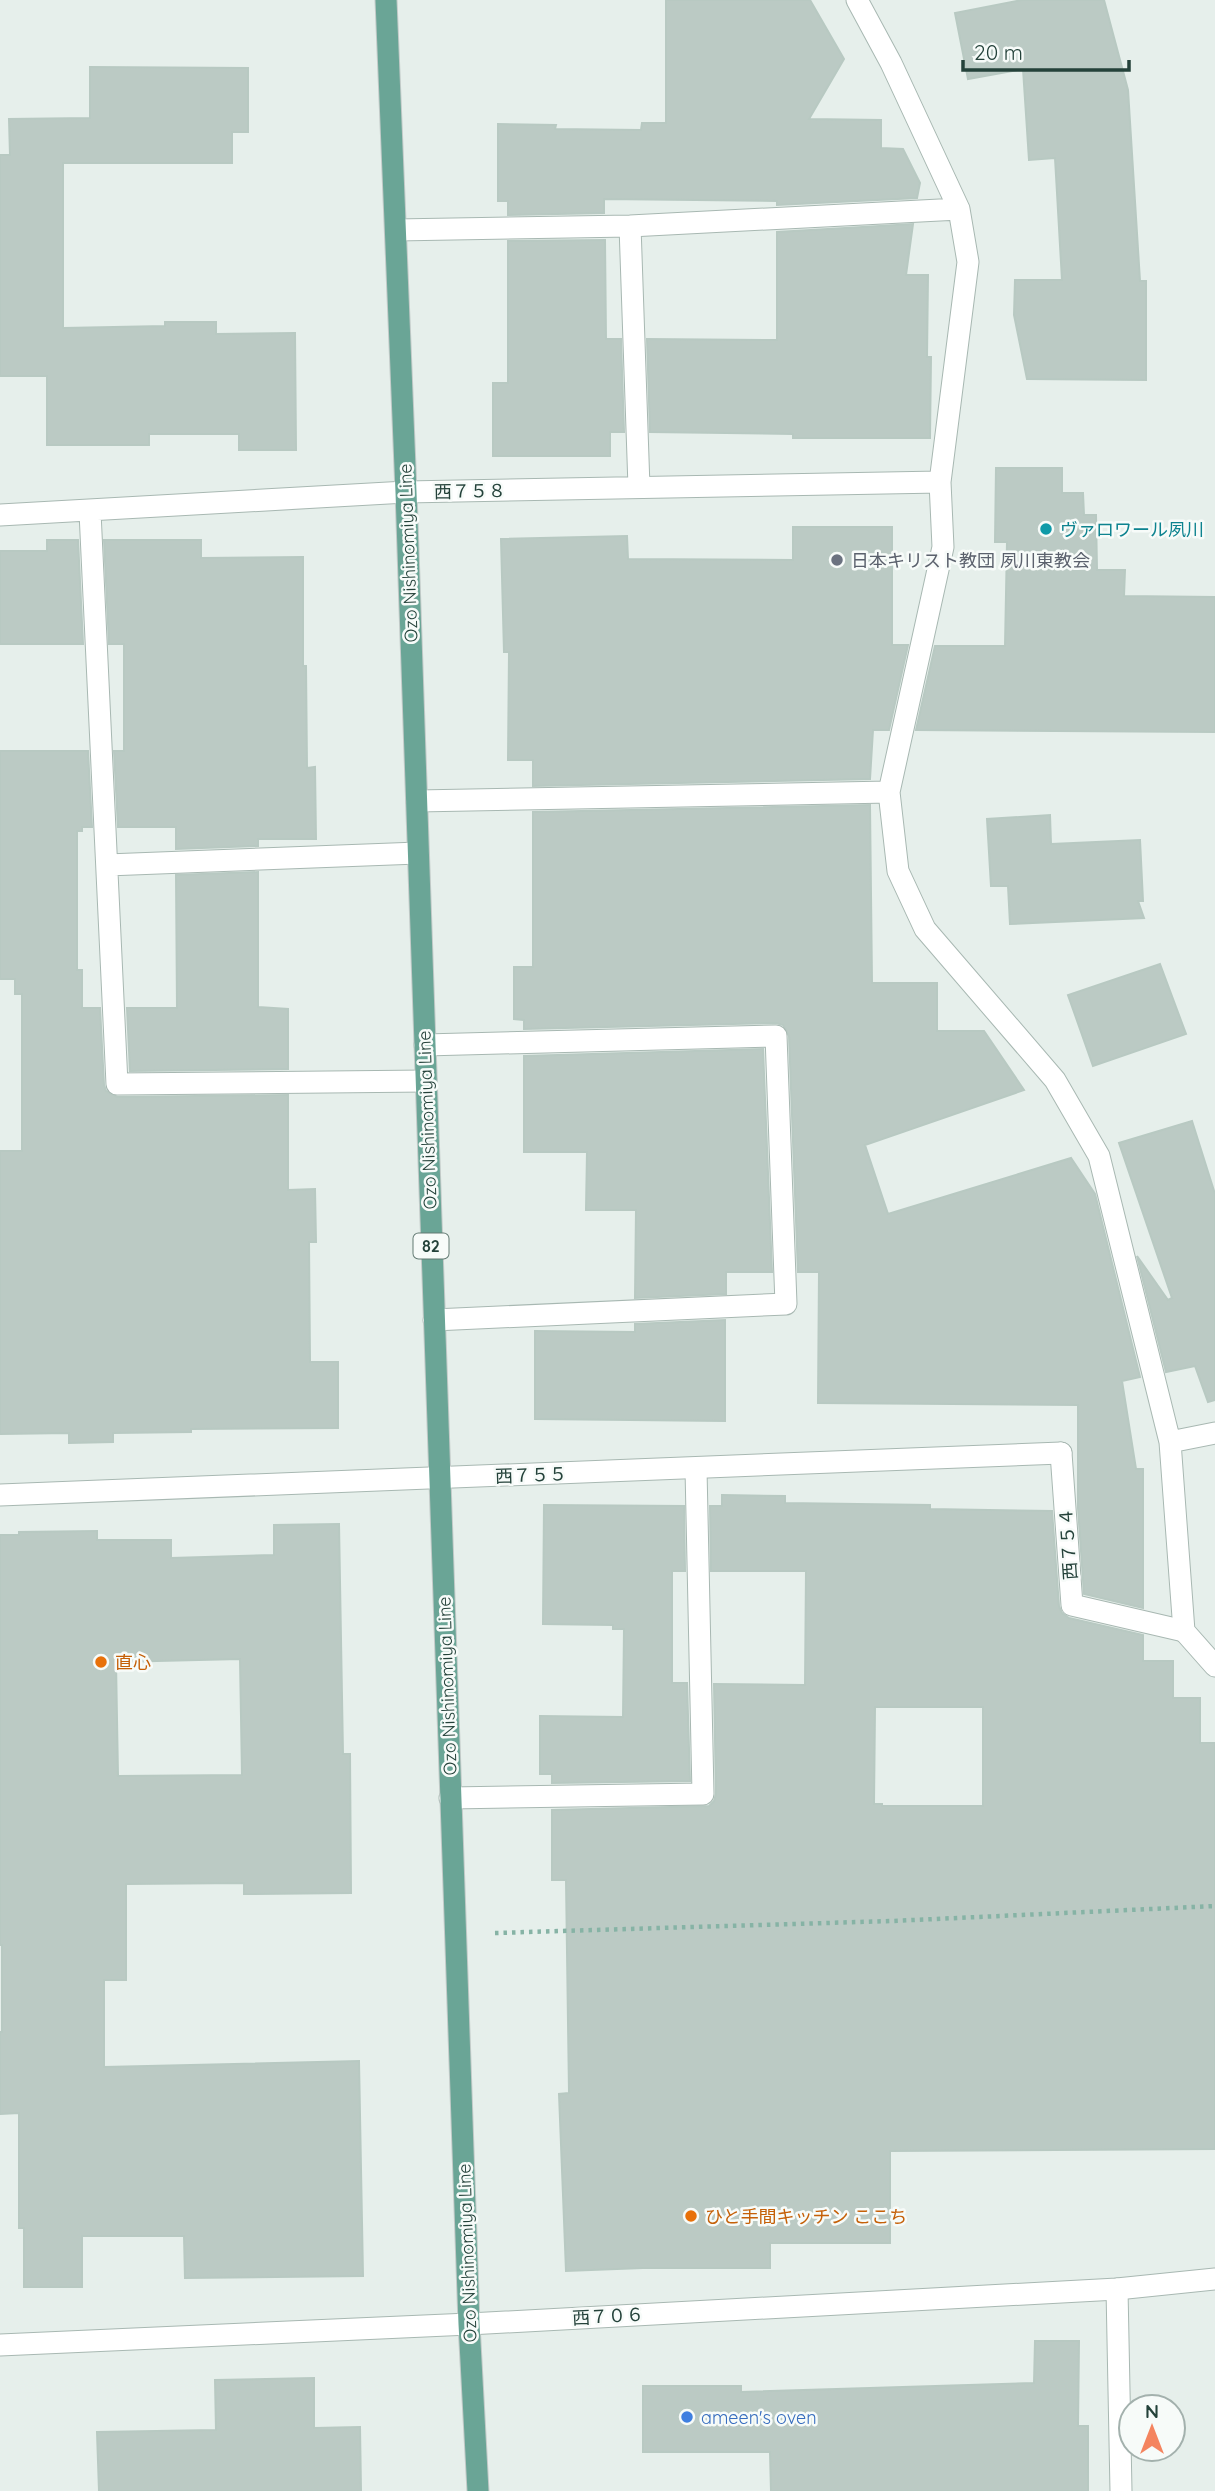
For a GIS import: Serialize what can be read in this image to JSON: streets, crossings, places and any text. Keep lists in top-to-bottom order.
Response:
{
  "streets": {
    "main road": ["Ozo Nishinomiya Line", "82"],
    "street": [
      "西７５８",
      "西７５５",
      "西７５４",
      "西７０６"
    ]
  },
  "crossings": [
    ["西７５８", "Ozo Nishinomiya Line"],
    ["Ozo Nishinomiya Line", "西７５５"],
    ["Ozo Nishinomiya Line", "西７０６"],
    ["西７５５", "西７５４"]
  ],
  "places": [
    "ヴァロワール夙川",
    "日本キリスト教団 夙川東教会",
    "直心",
    "ひと手間キッチン ここち",
    "ameen's oven"
  ],
  "scale_bar": "20 m",
  "north": "top"
}
